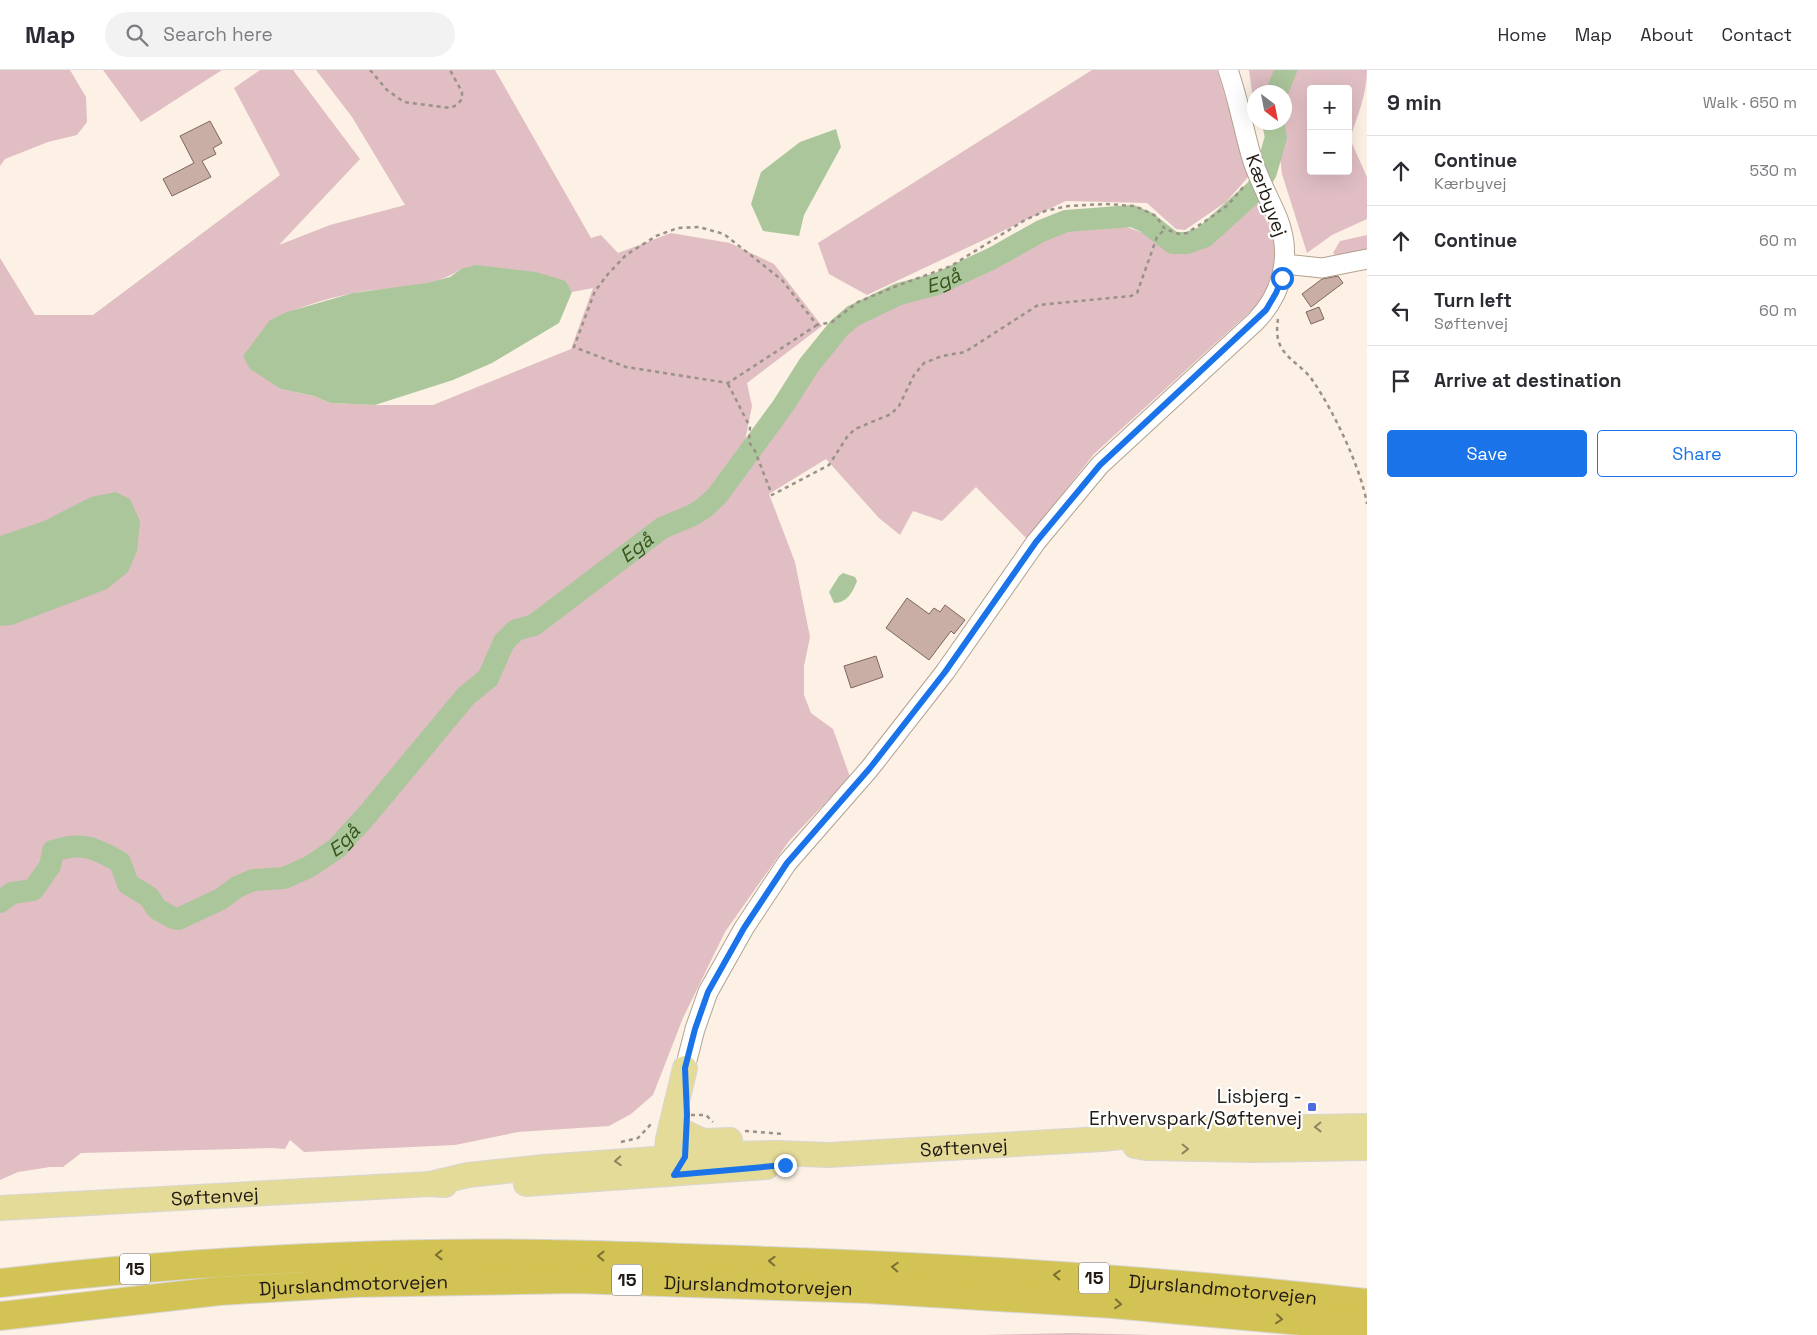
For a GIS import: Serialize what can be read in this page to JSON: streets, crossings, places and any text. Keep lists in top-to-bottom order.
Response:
{
  "streets": {
    "highway": ["15", "Djurslandmotorvejen"],
    "main road": ["Søftenvej"],
    "street": ["Kærbyvej"]
  },
  "water": ["Egå"],
  "places": {
    "transit": ["Lisbjerg - Erhvervspark/Søftenvej"]
  },
  "north": "bottom right",
  "page": {
    "header": "Map",
    "search": "Search here",
    "nav": [
      "Home",
      "Map",
      "About",
      "Contact"
    ],
    "heading": ["9 min", "Walk · 650 m"],
    "map_buttons": ["+", "−"],
    "list": [
      ["Continue", "Kærbyvej", "530 m"],
      ["Continue", "60 m"],
      ["Turn left", "Søftenvej", "60 m"],
      "Arrive at destination"
    ],
    "buttons": ["Save", "Share"]
  }
}
